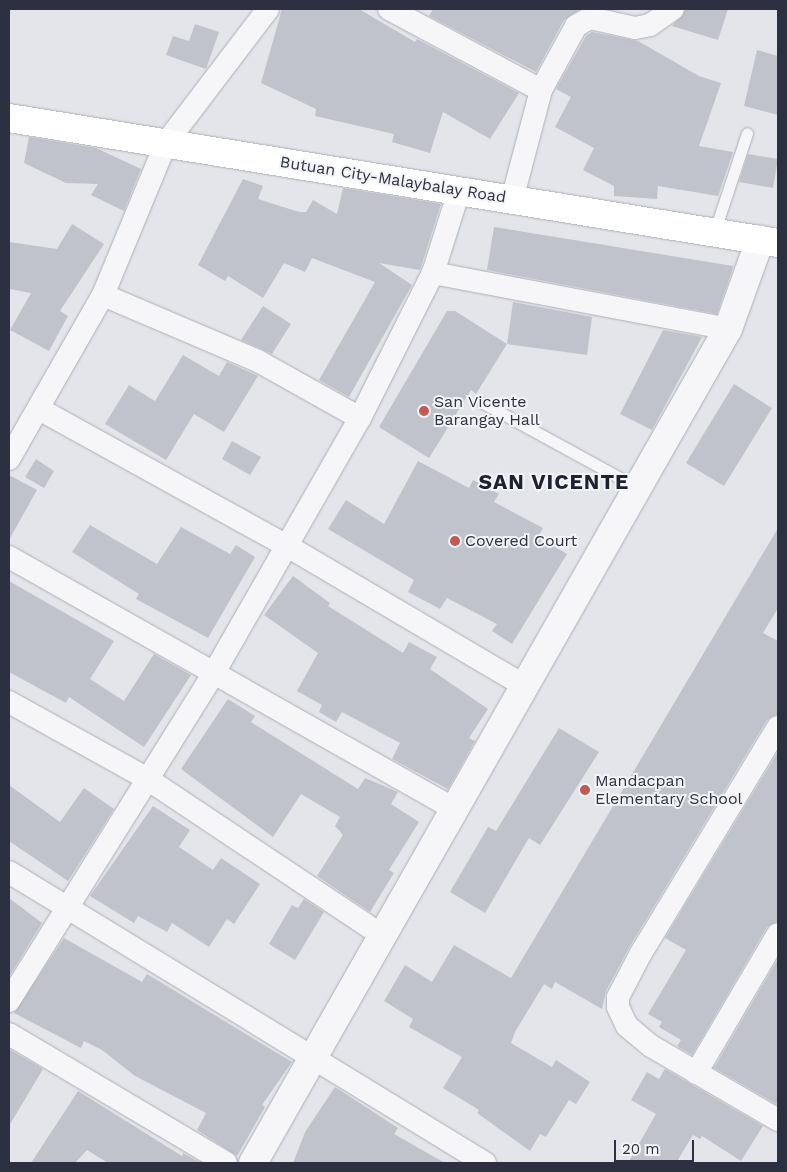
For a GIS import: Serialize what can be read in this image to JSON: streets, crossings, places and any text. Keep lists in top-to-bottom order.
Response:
{
  "streets": {
    "main road": ["Butuan City-Malaybalay Road"]
  },
  "districts": ["SAN VICENTE"],
  "places": ["San Vicente Barangay Hall", "Covered Court", "Mandacpan Elementary School"],
  "scale_bar": "20 m"
}
